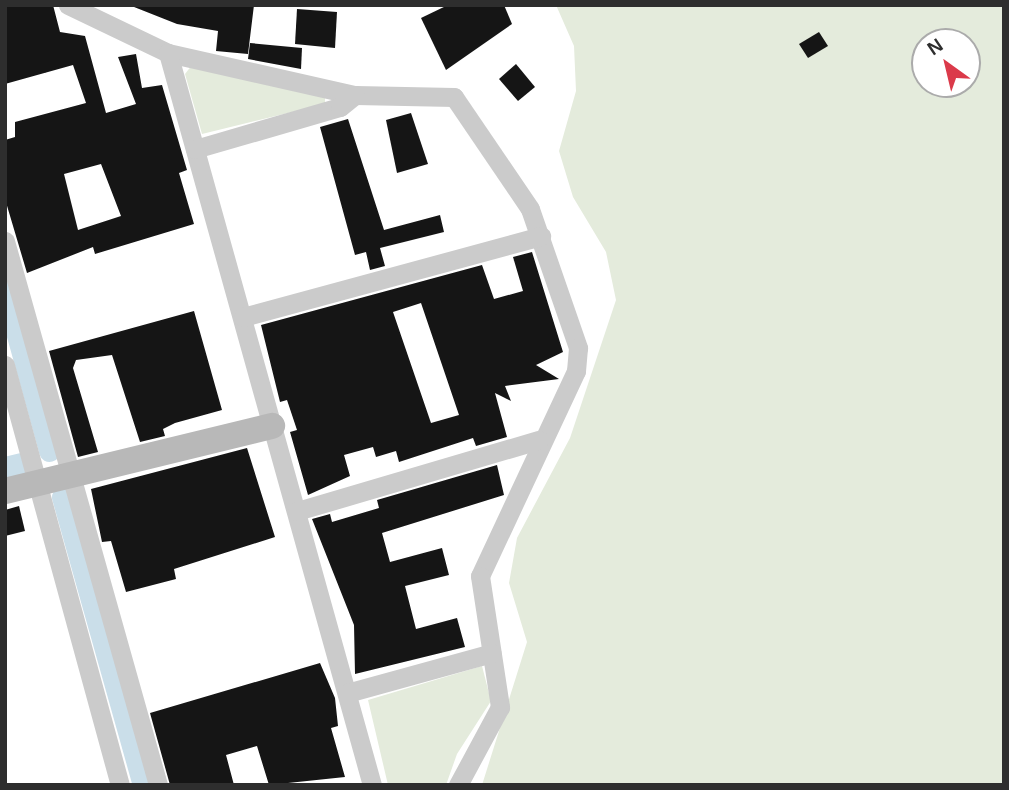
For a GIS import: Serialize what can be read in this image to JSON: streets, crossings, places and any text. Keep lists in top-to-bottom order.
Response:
{
  "north": "top left"
}
